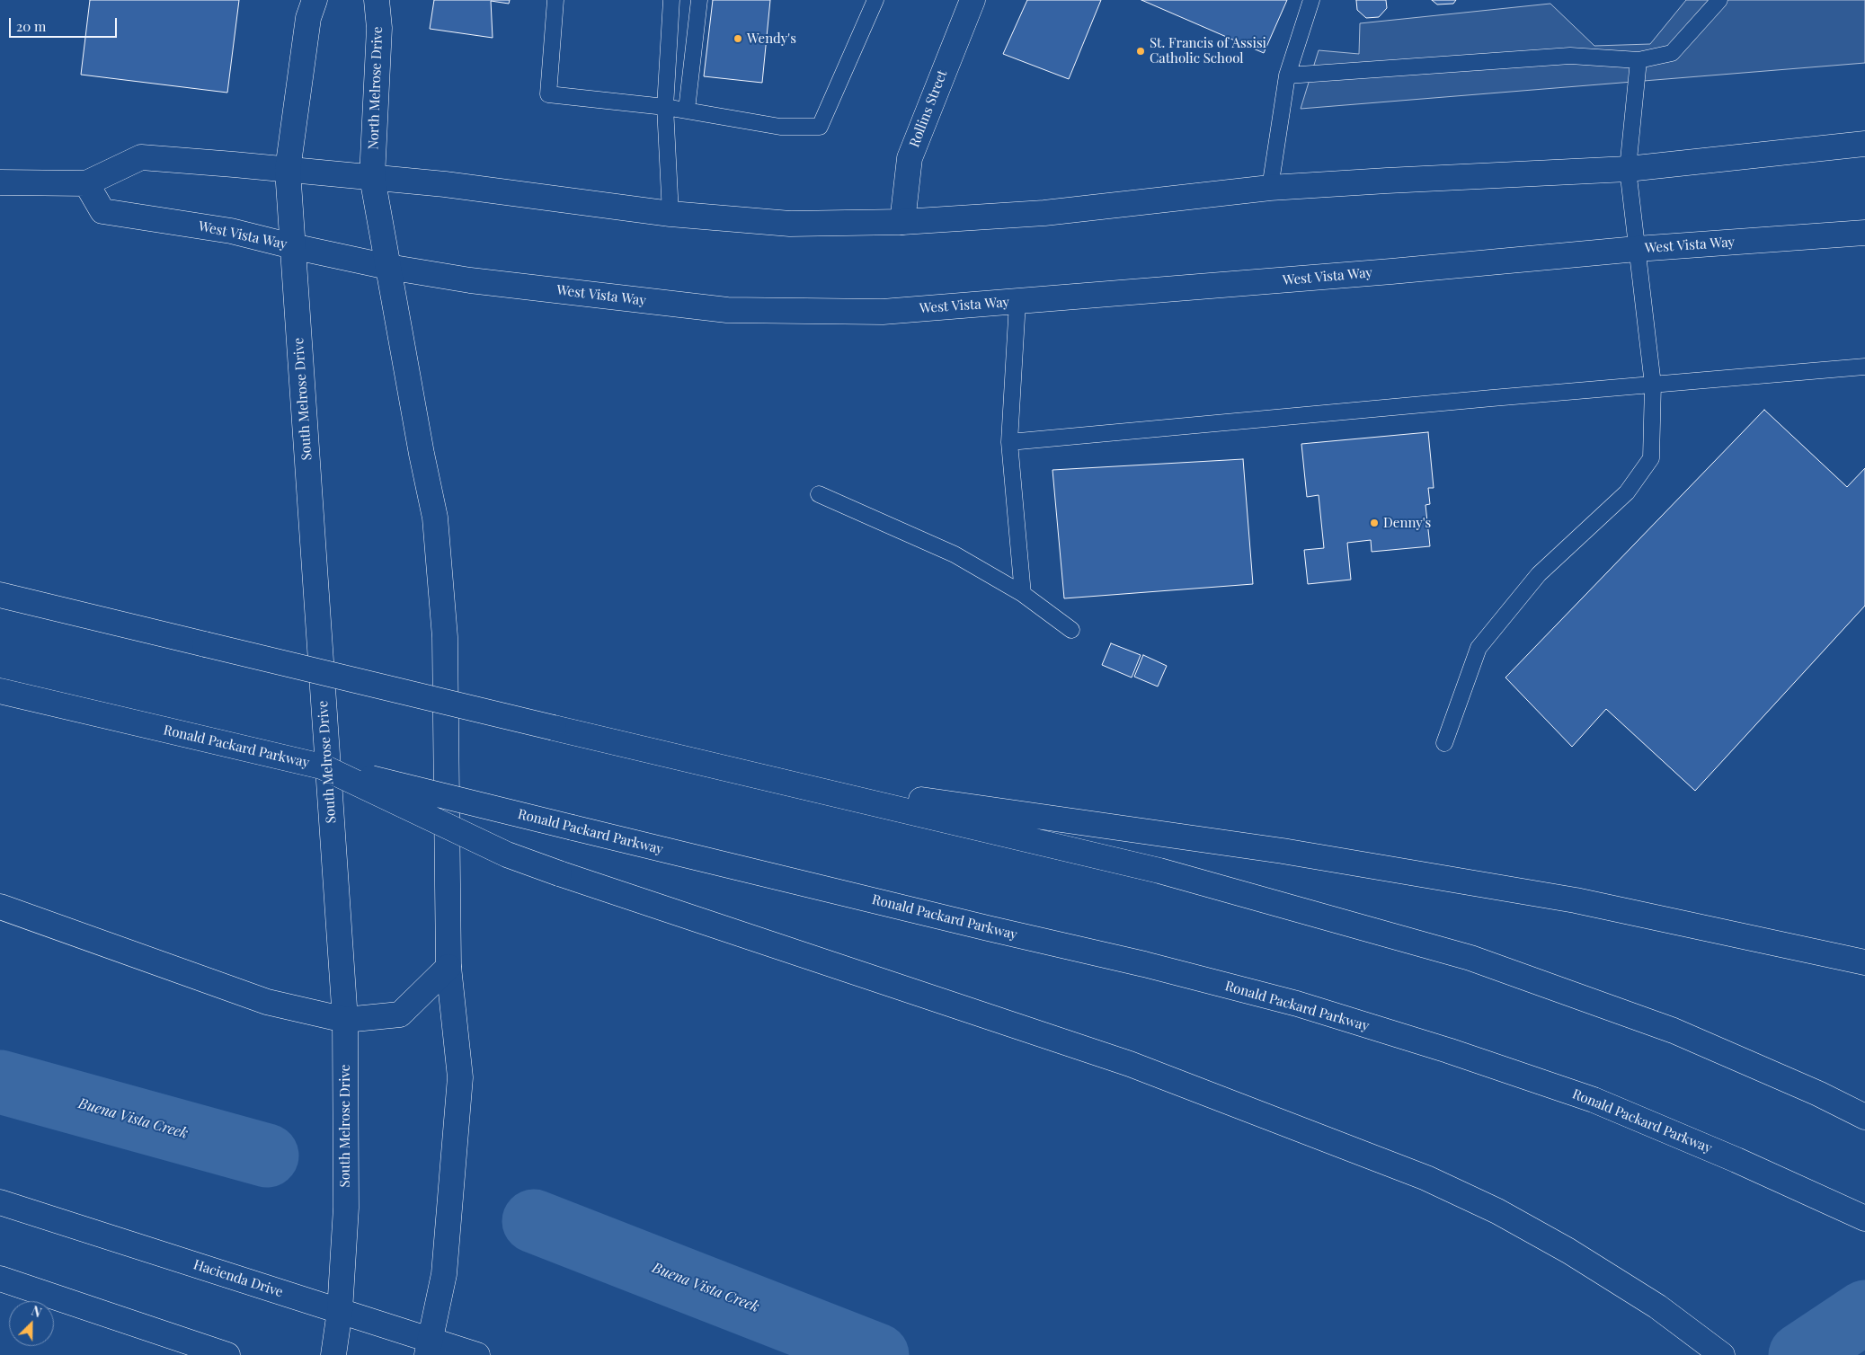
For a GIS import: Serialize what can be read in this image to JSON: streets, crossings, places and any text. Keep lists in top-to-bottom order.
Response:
{
  "streets": {
    "main road": [
      "North Melrose Drive",
      "Rollins Street",
      "West Vista Way",
      "South Melrose Drive",
      "Ronald Packard Parkway",
      "Hacienda Drive"
    ]
  },
  "crossings": [
    ["West Vista Way", "South Melrose Drive"],
    ["South Melrose Drive", "Hacienda Drive"]
  ],
  "water": ["Buena Vista Creek"],
  "places": ["Wendy's", "St. Francis of Assisi Catholic School", "Denny's"],
  "scale_bar": "20 m",
  "north": "top right"
}
